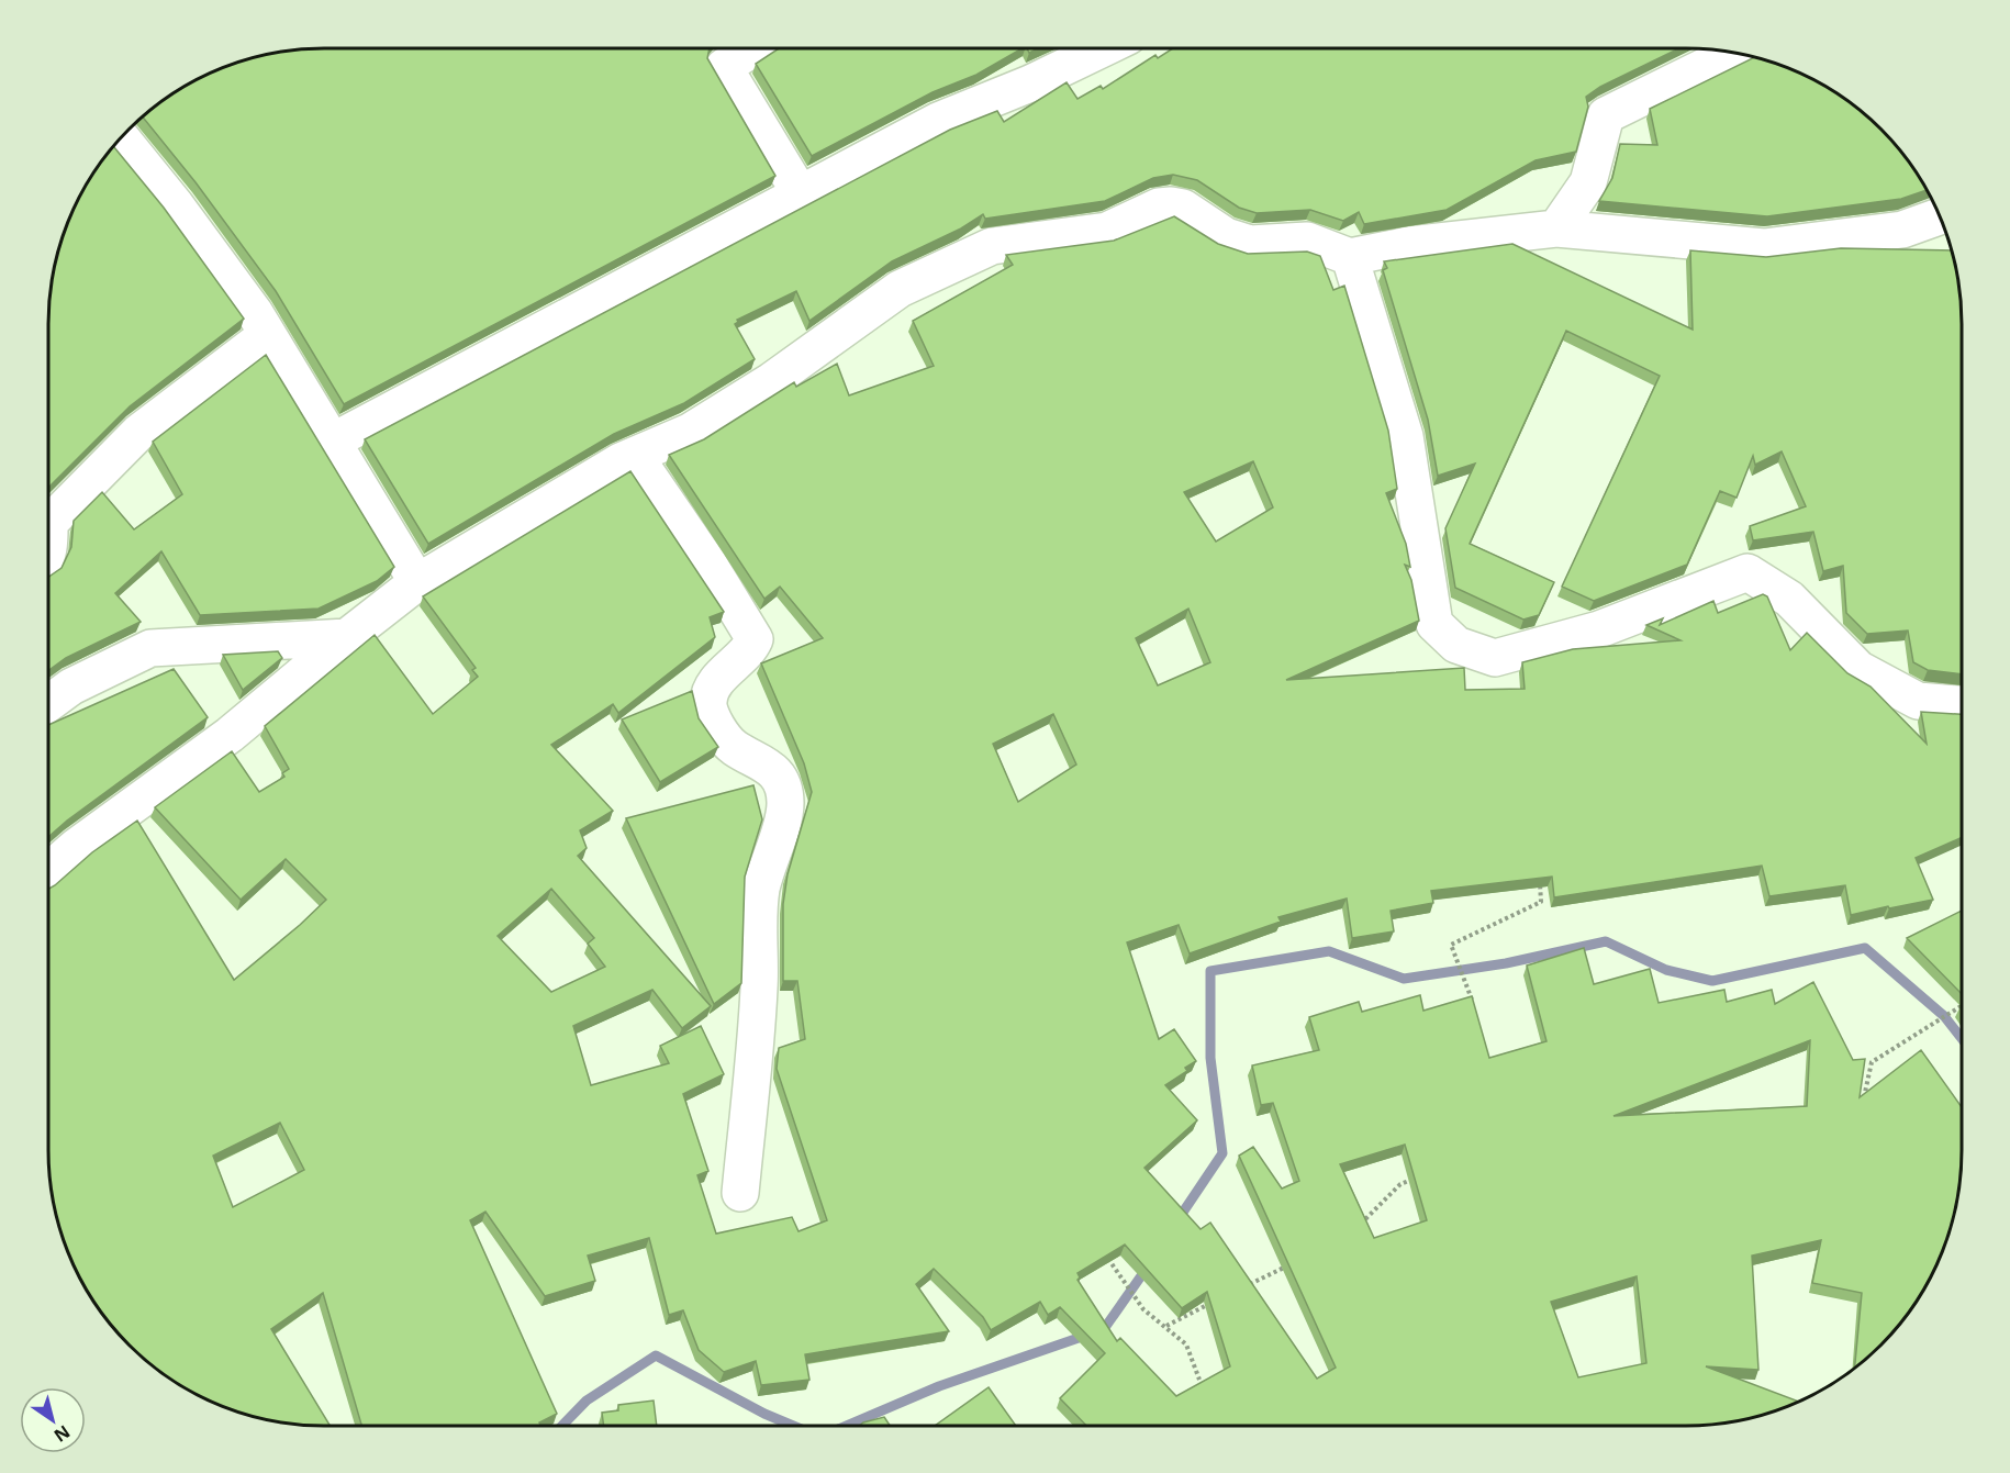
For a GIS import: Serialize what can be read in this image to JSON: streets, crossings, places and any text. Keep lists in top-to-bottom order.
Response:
{
  "north": "bottom right"
}
